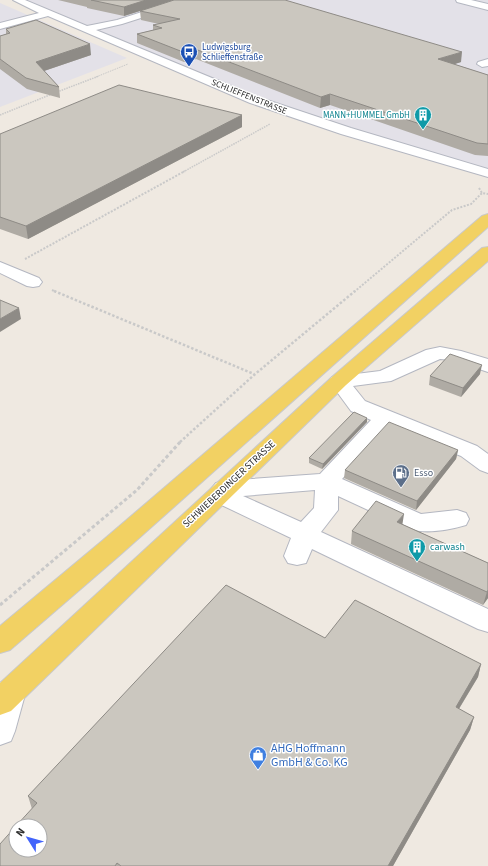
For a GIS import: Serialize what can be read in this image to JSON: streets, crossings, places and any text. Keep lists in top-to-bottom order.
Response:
{
  "streets": {
    "main road": ["SCHWIEBERDINGER STRASSE"],
    "street": ["SCHLIEFFENSTRASSE"]
  },
  "places": {
    "bus stop": ["Ludwigsburg Schlieffenstraße"],
    "building": ["MANN+HUMMEL GmbH", "carwash"],
    "fuel station": ["Esso"],
    "shop": ["AHG Hoffmann GmbH & Co. KG"]
  },
  "north": "top left"
}
